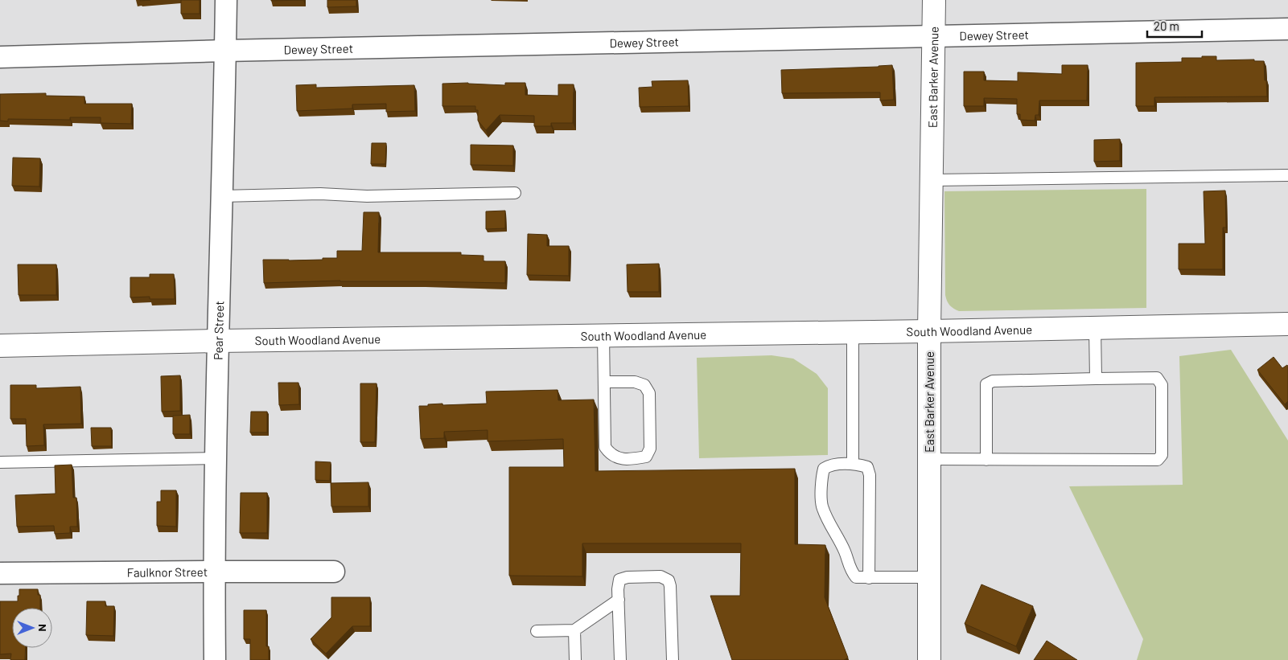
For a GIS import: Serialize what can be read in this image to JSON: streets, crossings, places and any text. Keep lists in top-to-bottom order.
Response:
{
  "streets": {
    "street": [
      "Dewey Street",
      "East Barker Avenue",
      "Pear Street",
      "South Woodland Avenue",
      "Faulknor Street"
    ]
  },
  "crossings": [
    ["Dewey Street", "East Barker Avenue"],
    ["Dewey Street", "Pear Street"],
    ["East Barker Avenue", "South Woodland Avenue"],
    ["Pear Street", "South Woodland Avenue"],
    ["Pear Street", "Faulknor Street"]
  ],
  "scale_bar": "20 m",
  "north": "right"
}
